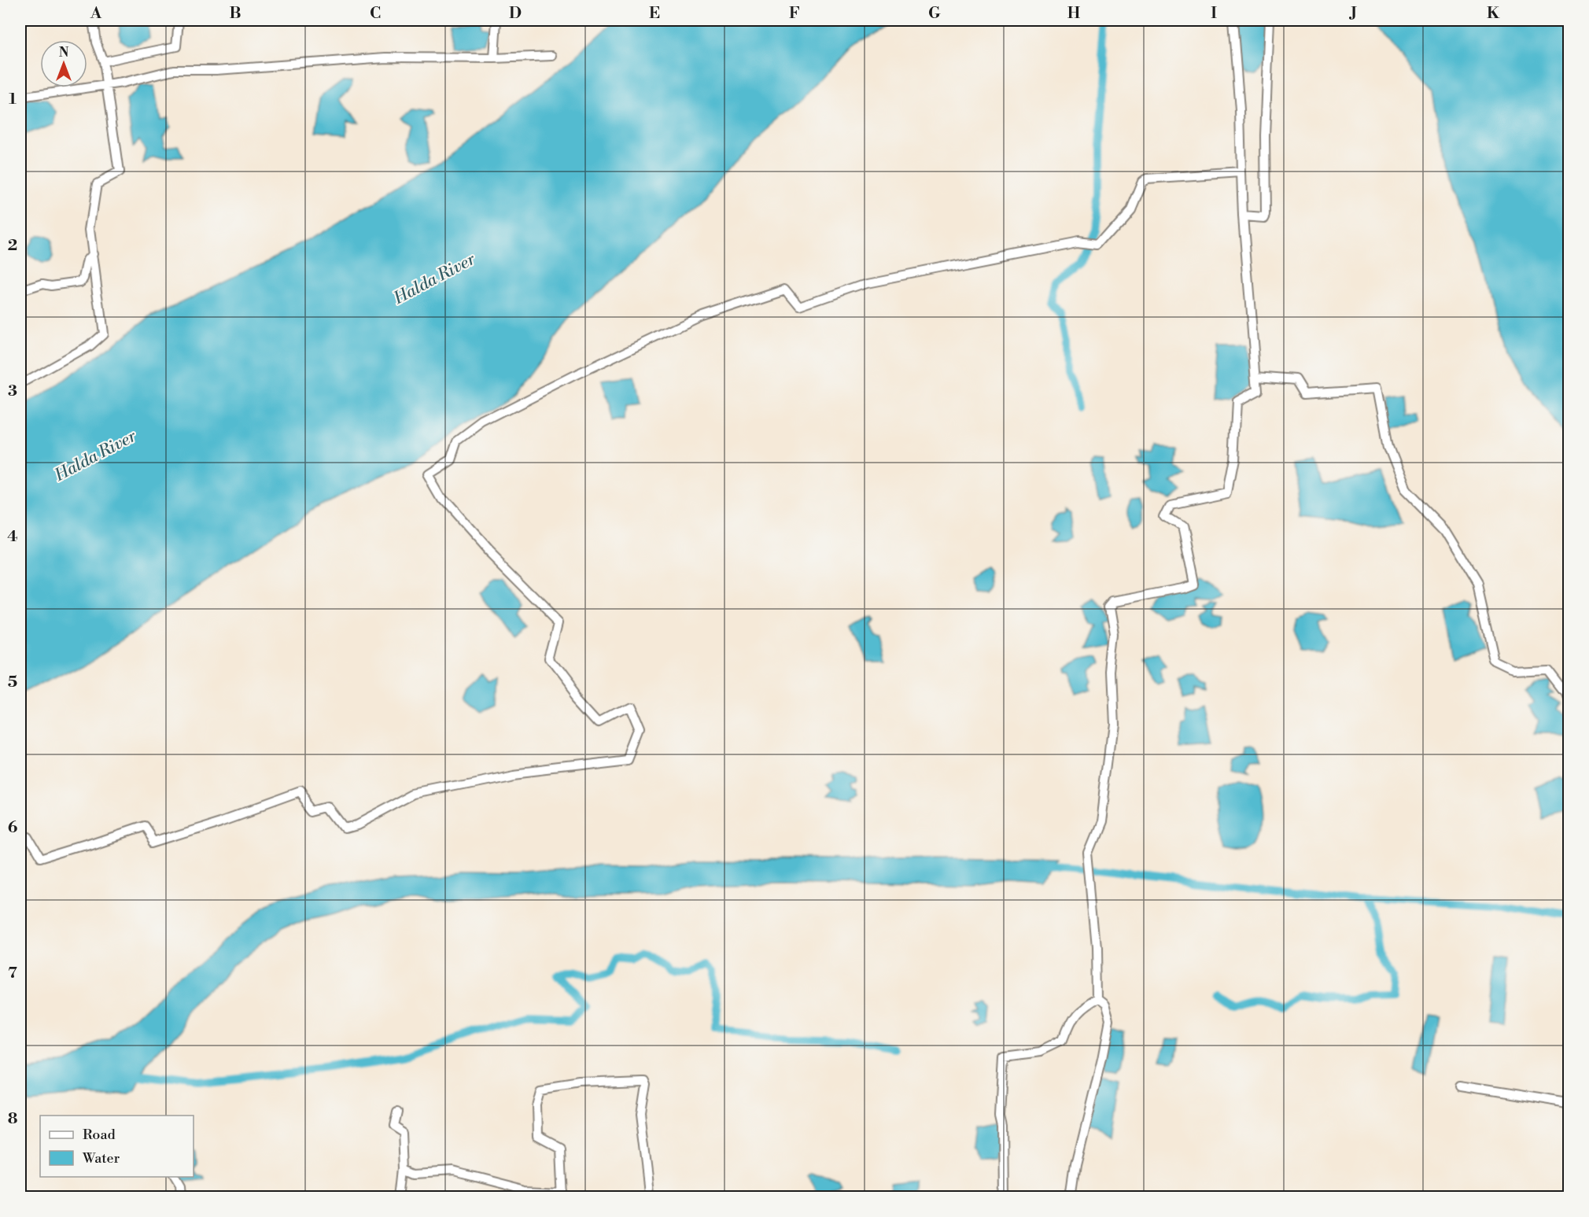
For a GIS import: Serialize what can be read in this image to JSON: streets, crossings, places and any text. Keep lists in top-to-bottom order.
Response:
{
  "water": ["Halda River"],
  "legend": ["Road", "Water"],
  "north": "top",
  "grid": {
    "columns": [
      "A",
      "B",
      "C",
      "D",
      "E",
      "F",
      "G",
      "H",
      "I",
      "J",
      "K"
    ],
    "rows": [
      "1",
      "2",
      "3",
      "4",
      "5",
      "6",
      "7",
      "8"
    ]
  }
}
